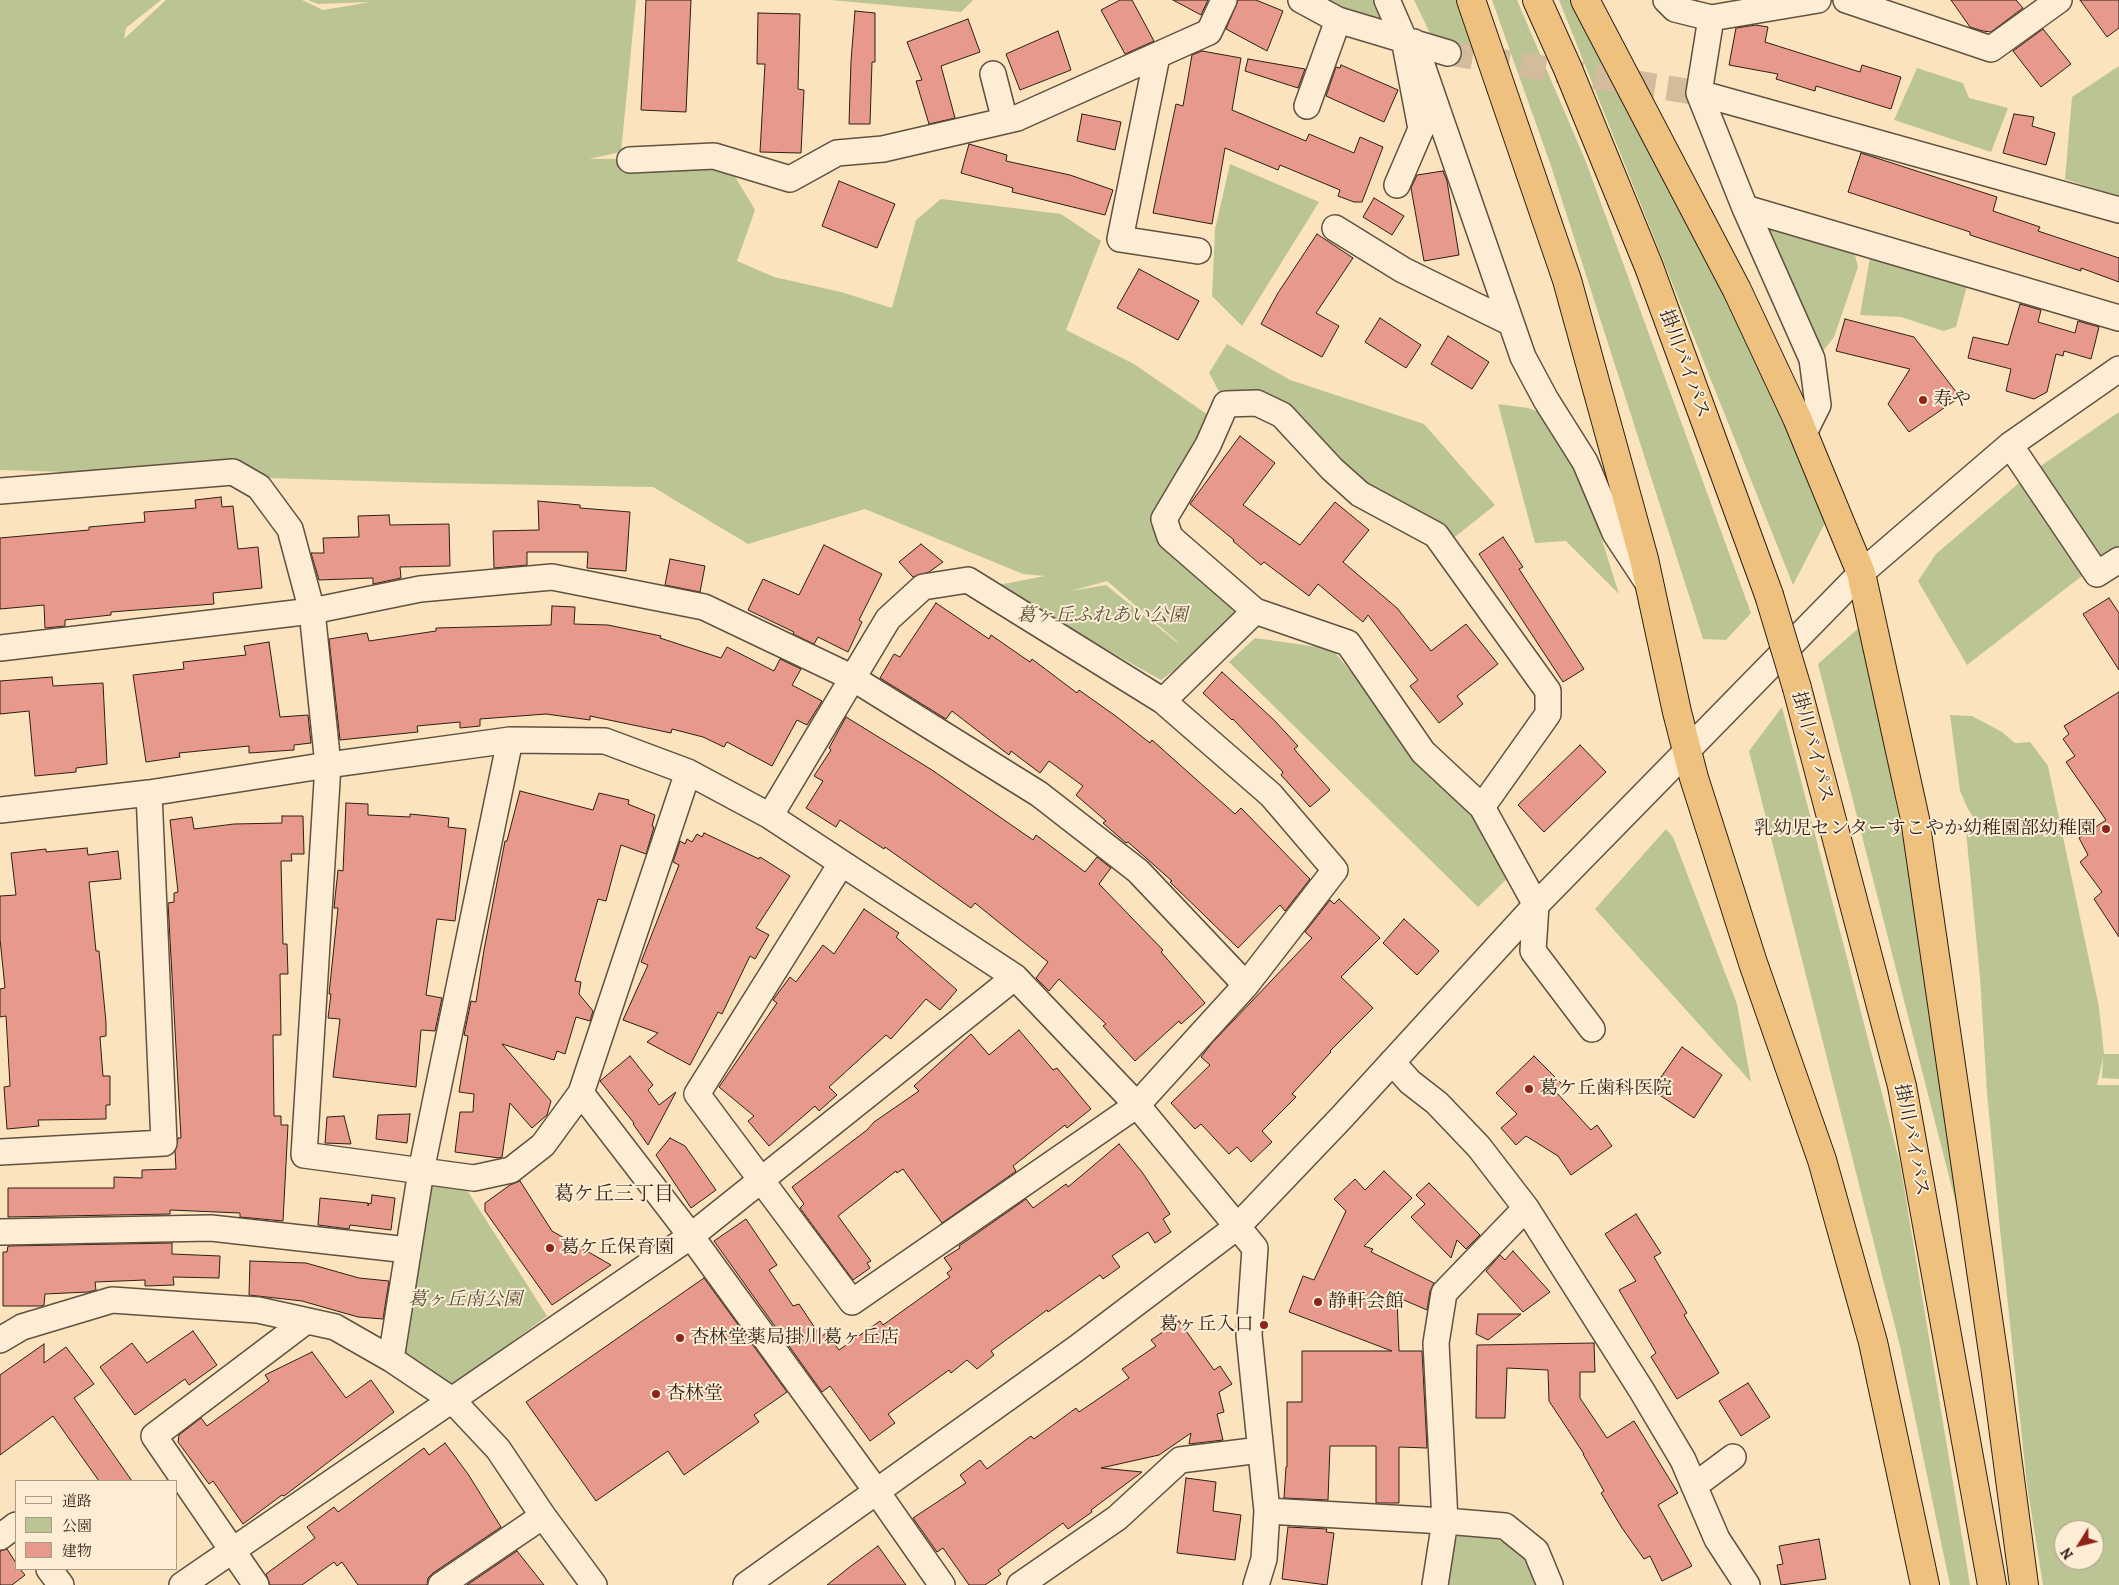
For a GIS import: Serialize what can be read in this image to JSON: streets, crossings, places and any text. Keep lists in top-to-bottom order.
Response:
{
  "streets": {
    "highway": ["掛川バイパス"]
  },
  "districts": ["葛ケ丘三丁目"],
  "parks": ["葛ヶ丘ふれあい公園", "葛ヶ丘南公園"],
  "places": [
    "寿や",
    "乳幼児センターすこやか幼稚園部幼稚園",
    "葛ケ丘歯科医院",
    "葛ケ丘保育園",
    "静軒会館",
    "葛ヶ丘入口",
    "杏林堂薬局掛川葛ヶ丘店",
    "杏林堂"
  ],
  "legend": ["道路", "公園", "建物"],
  "north": "bottom left"
}
